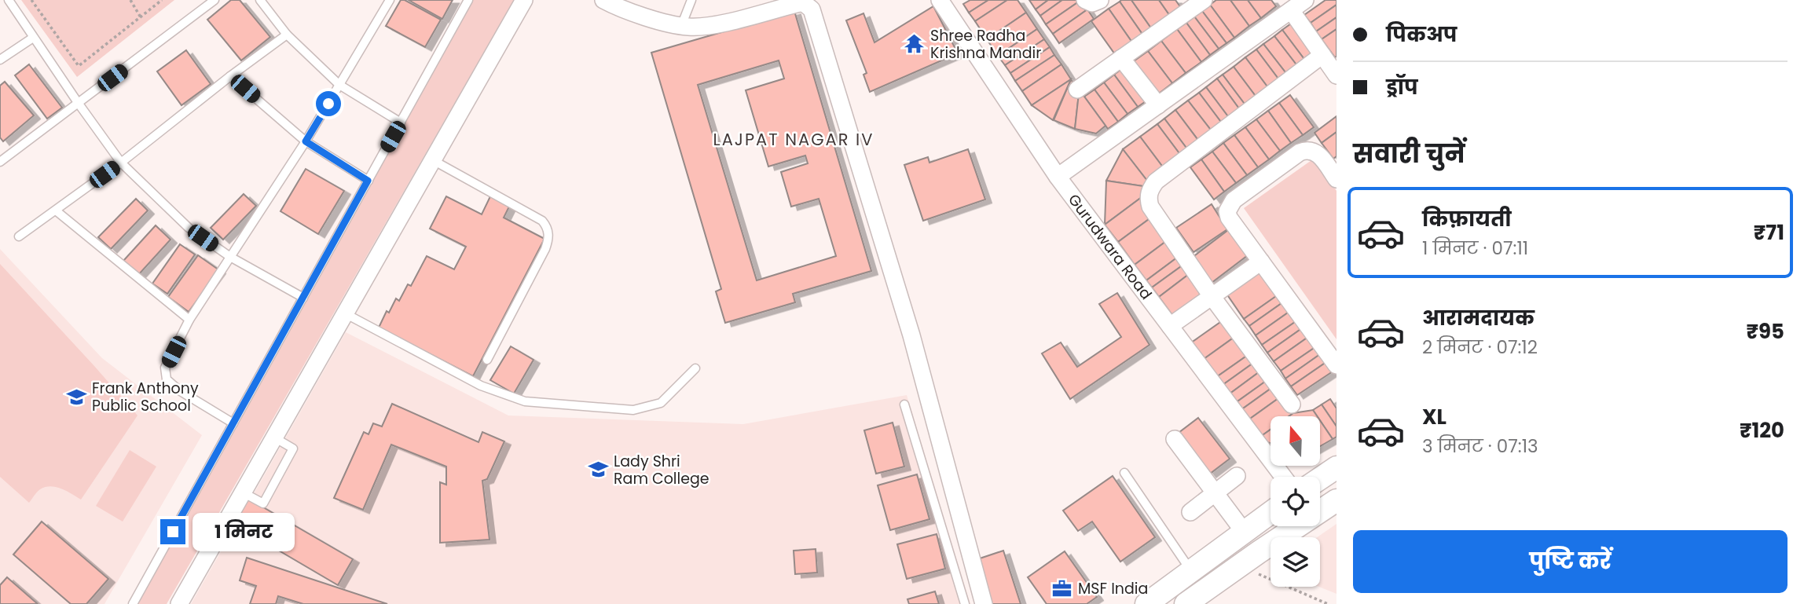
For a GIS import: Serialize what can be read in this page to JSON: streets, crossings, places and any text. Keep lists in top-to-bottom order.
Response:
{
  "streets": {
    "street": ["Gurudwara Road"]
  },
  "districts": ["LAJPAT NAGAR IV"],
  "places": {
    "temple": ["Shree Radha Krishna Mandir"],
    "school or university": ["Frank Anthony Public School", "Lady Shri Ram College"],
    "office": ["MSF India"]
  },
  "north": "top",
  "page": {
    "banner": ["पिकअप", "ड्रॉप"],
    "heading": "सवारी चुनें",
    "list": [
      {
        "name": "किफ़ायती",
        "note": "1 मिनट · 07:11",
        "value": "₹71"
      },
      {
        "name": "आरामदायक",
        "note": "2 मिनट · 07:12",
        "value": "₹95"
      },
      {
        "name": "XL",
        "note": "3 मिनट · 07:13",
        "value": "₹120"
      }
    ],
    "bubble": "1 मिनट",
    "buttons": "पुष्टि करें"
  }
}
